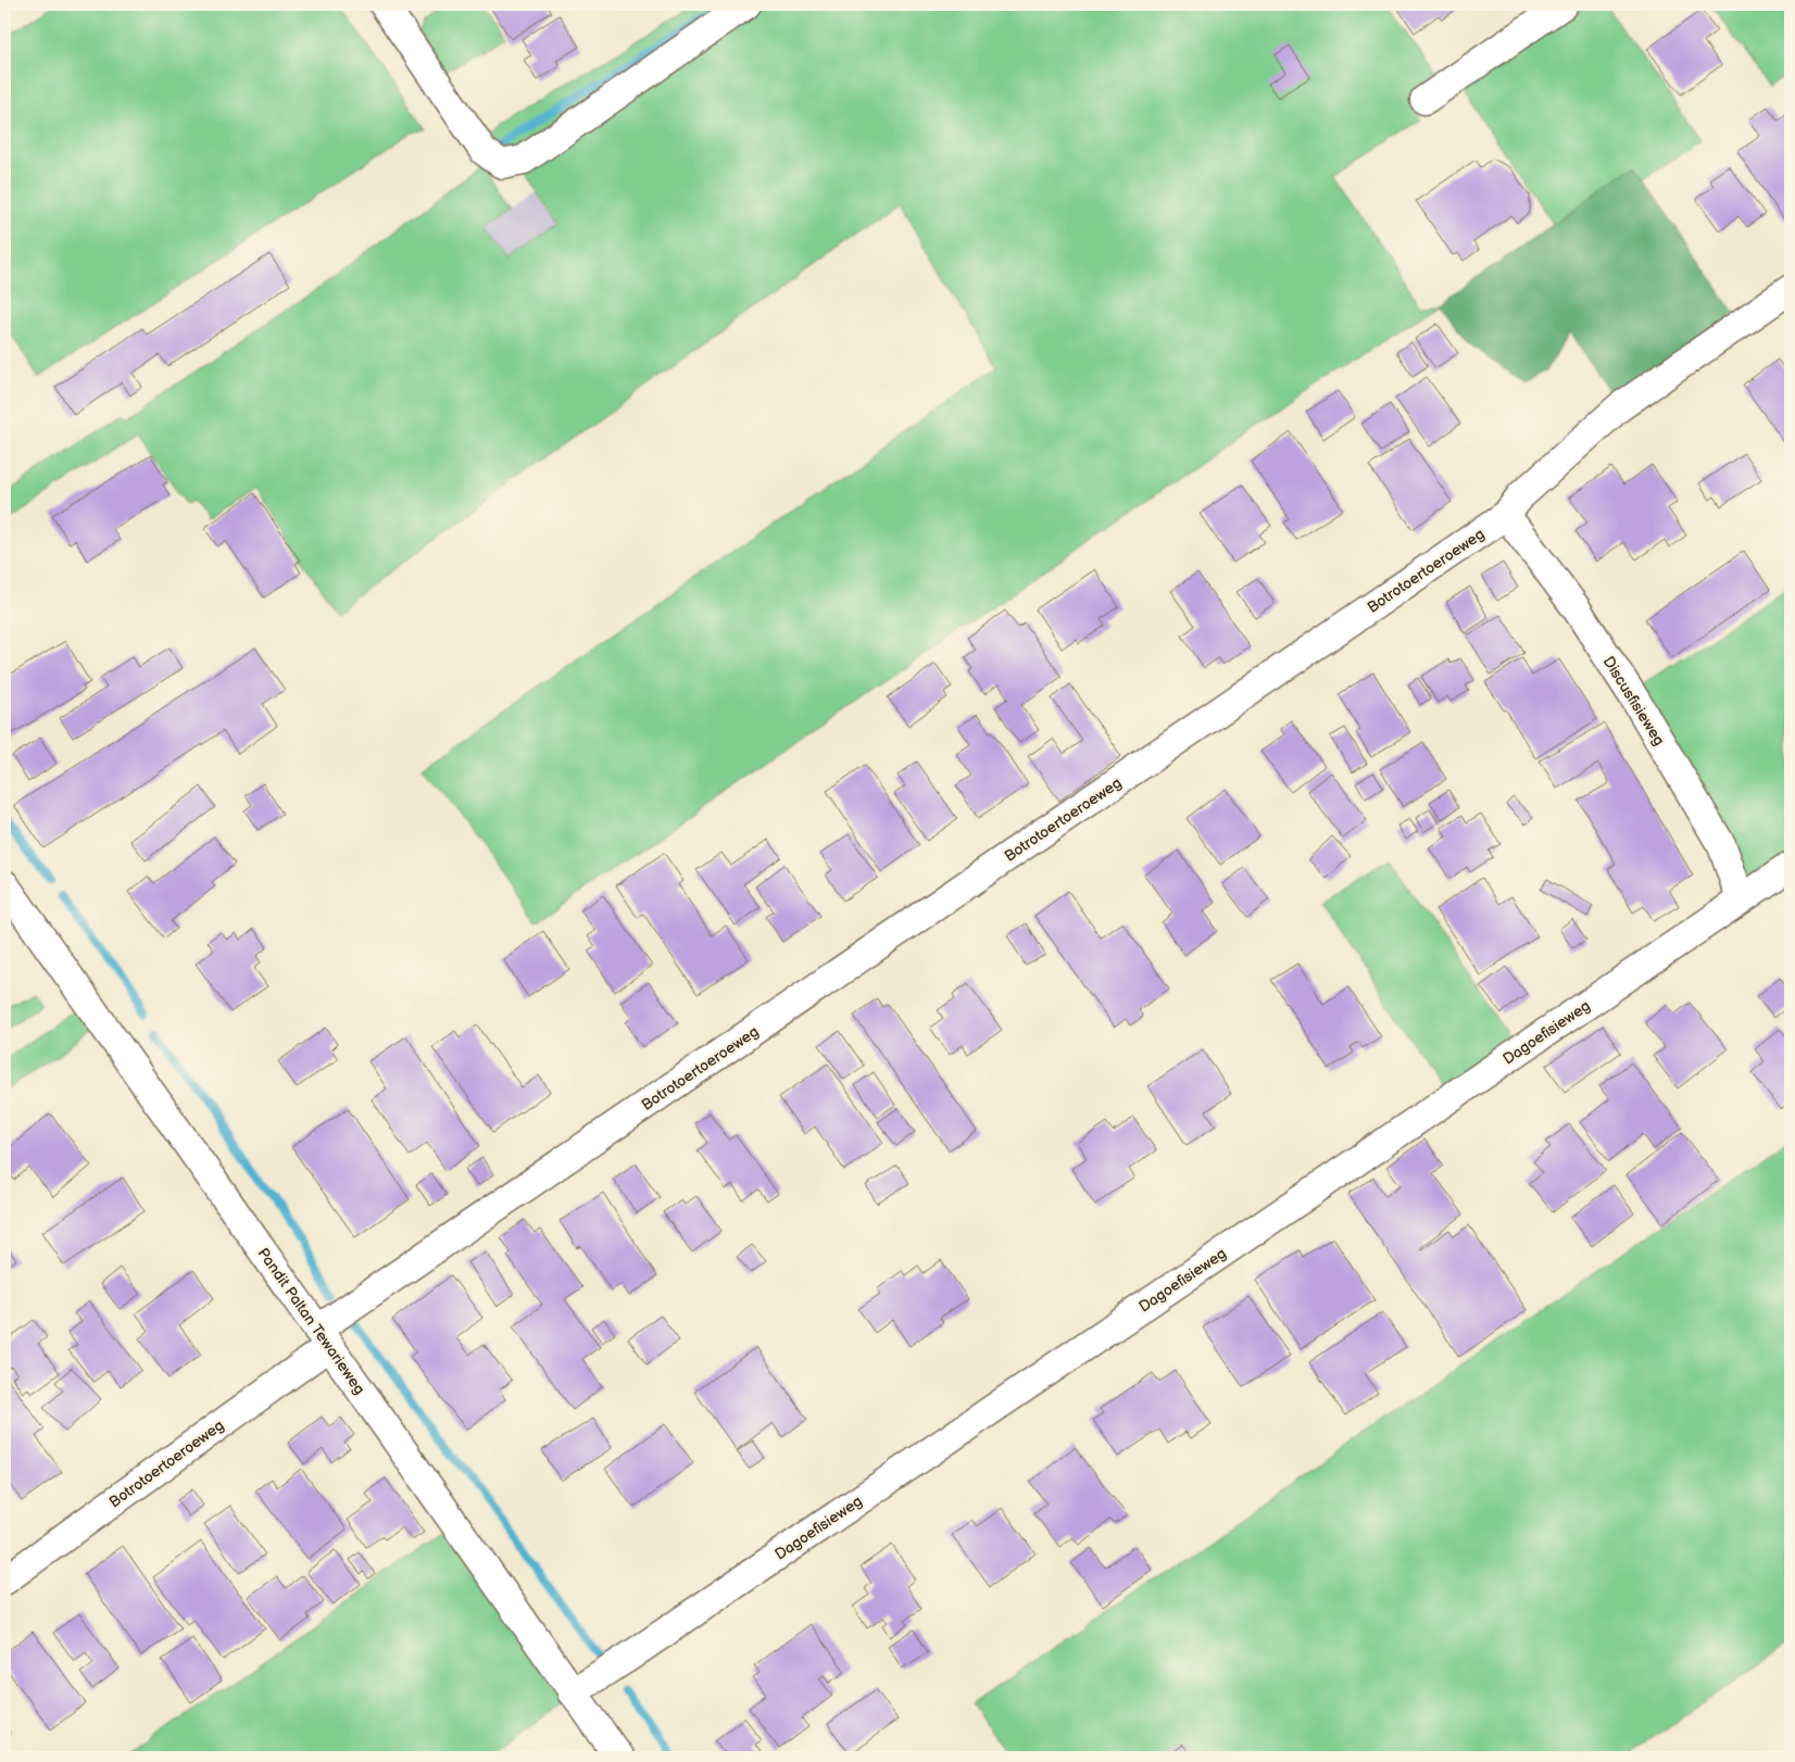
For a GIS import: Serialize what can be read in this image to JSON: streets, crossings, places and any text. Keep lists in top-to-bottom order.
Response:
{
  "streets": {
    "street": [
      "Botrotoertoeroeweg",
      "Discusfisieweg",
      "Dagoefisieweg",
      "Pandit Paltan Tewarieweg"
    ]
  },
  "crossings": [
    ["Botrotoertoeroeweg", "Discusfisieweg"],
    ["Botrotoertoeroeweg", "Pandit Paltan Tewarieweg"],
    ["Discusfisieweg", "Dagoefisieweg"],
    ["Dagoefisieweg", "Pandit Paltan Tewarieweg"]
  ]
}
